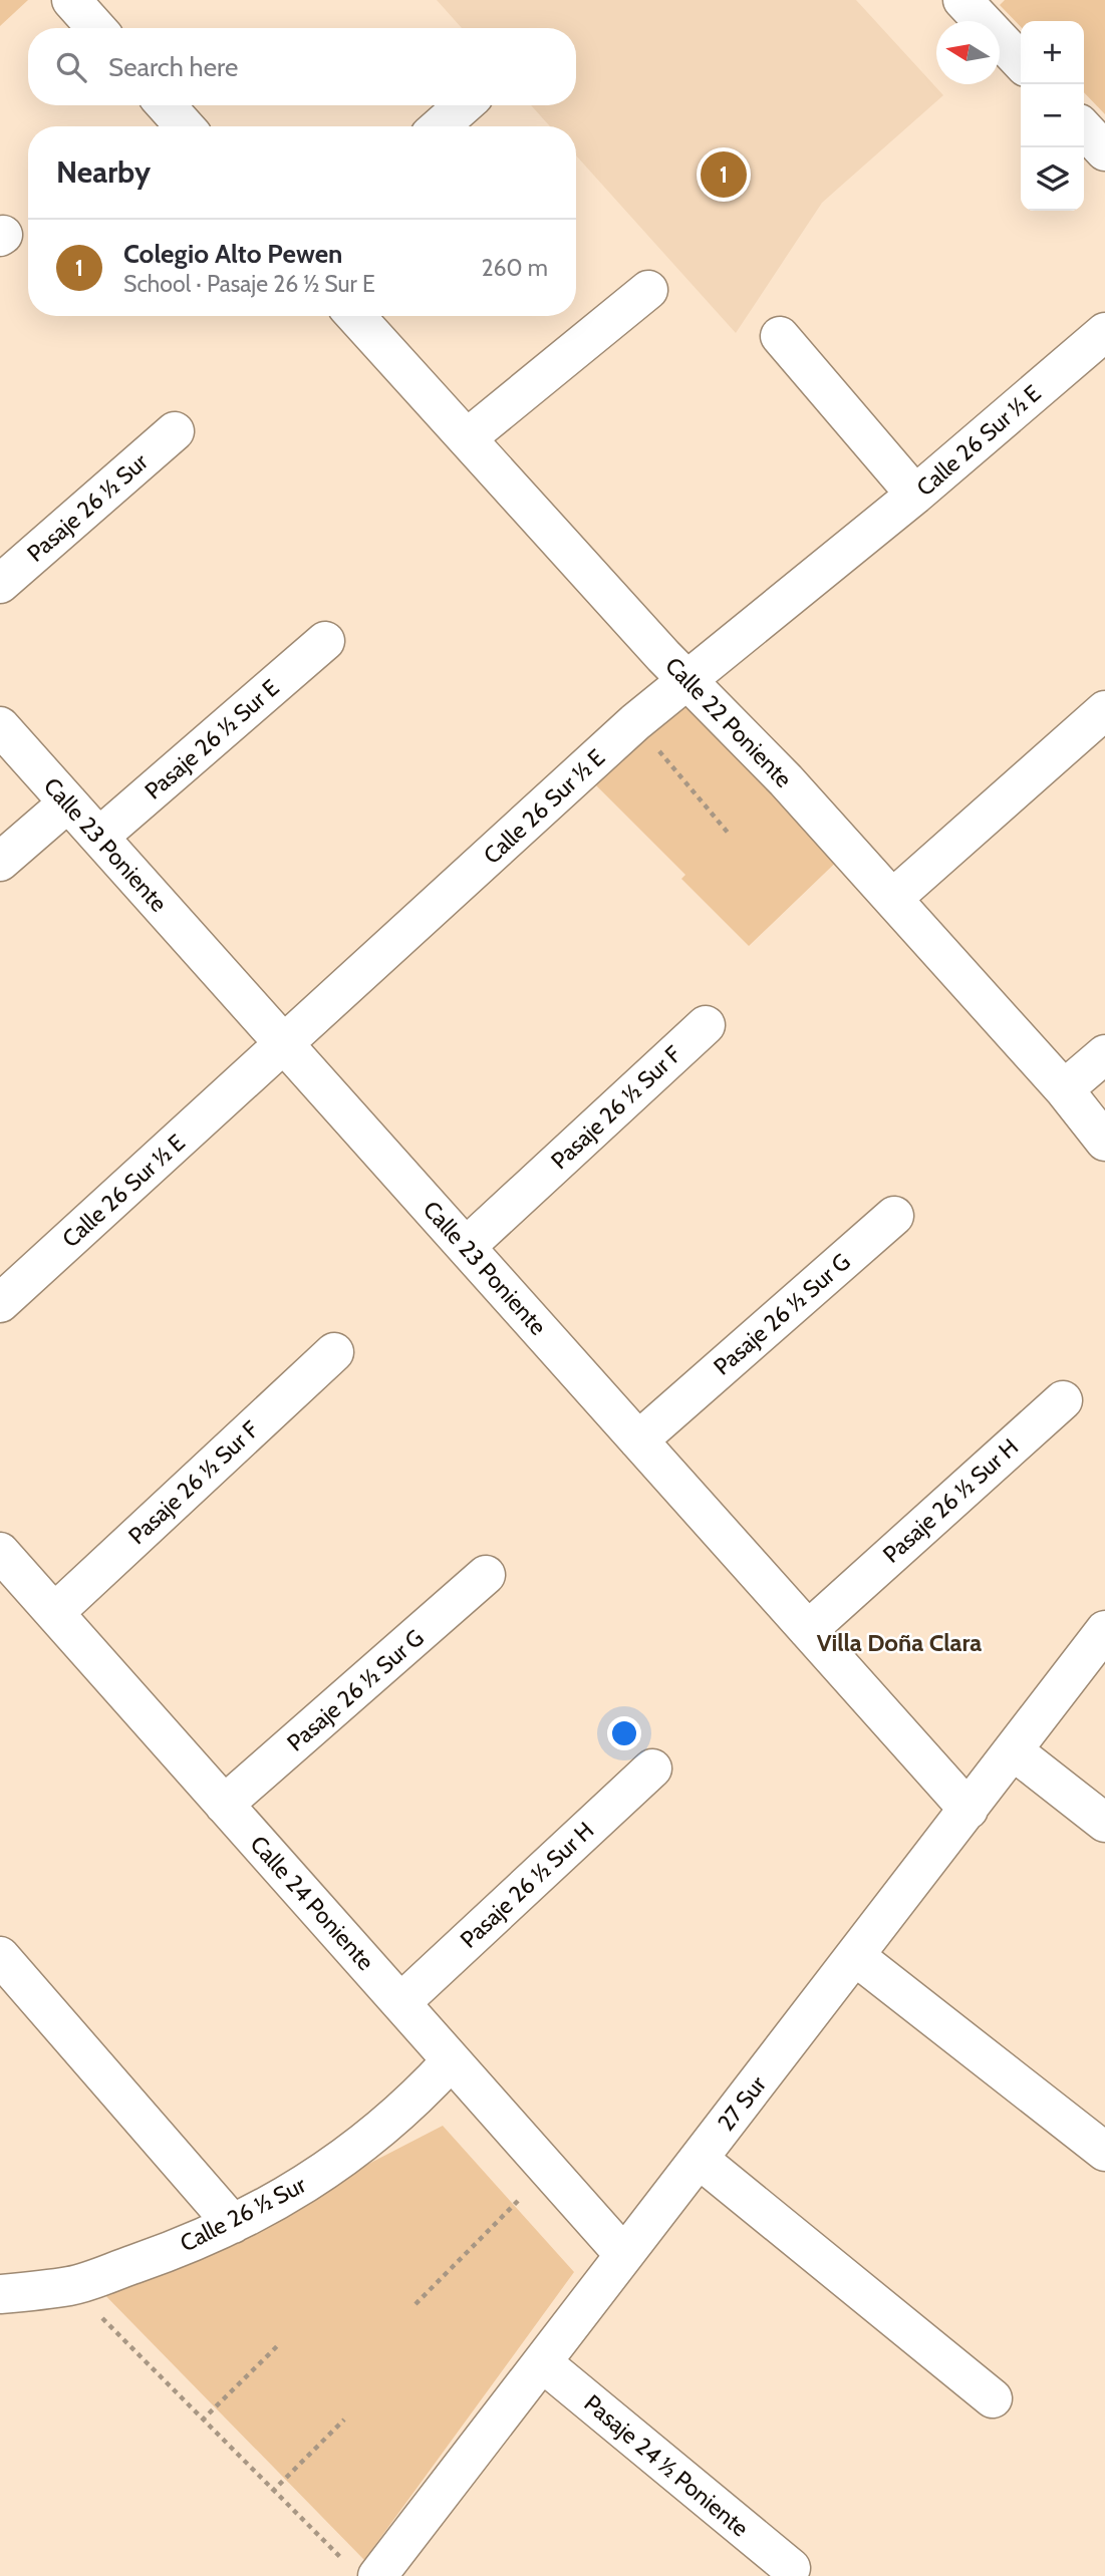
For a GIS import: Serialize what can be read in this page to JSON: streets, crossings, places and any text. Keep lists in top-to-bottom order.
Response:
{
  "streets": {
    "street": [
      "Calle 26 Sur ½ E",
      "Pasaje 26 ½ Sur",
      "Calle 22 Poniente",
      "Pasaje 26 ½ Sur E",
      "Calle 23 Poniente",
      "Pasaje 26 ½ Sur F",
      "Pasaje 26 ½ Sur G",
      "Pasaje 26 ½ Sur H",
      "Calle 24 Poniente",
      "27 Sur",
      "Calle 26 ½ Sur",
      "Pasaje 24 ½ Poniente"
    ]
  },
  "crossings": [
    ["Calle 26 Sur ½ E", "Calle 22 Poniente"],
    ["Calle 26 Sur ½ E", "Calle 23 Poniente"],
    ["Pasaje 26 ½ Sur E", "Calle 23 Poniente"],
    ["Calle 23 Poniente", "Pasaje 26 ½ Sur F"],
    ["Calle 23 Poniente", "Pasaje 26 ½ Sur G"],
    ["Calle 23 Poniente", "Pasaje 26 ½ Sur H"],
    ["Calle 23 Poniente", "27 Sur"],
    ["Pasaje 26 ½ Sur F", "Calle 24 Poniente"],
    ["Pasaje 26 ½ Sur G", "Calle 24 Poniente"],
    ["Pasaje 26 ½ Sur H", "Calle 24 Poniente"],
    ["Calle 24 Poniente", "27 Sur"],
    ["Calle 24 Poniente", "Calle 26 ½ Sur"],
    ["27 Sur", "Pasaje 24 ½ Poniente"]
  ],
  "districts": ["Villa Doña Clara"],
  "north": "left",
  "page": {
    "map_buttons": ["+", "−"],
    "search": "Search here",
    "heading": "Nearby",
    "pins": "1",
    "list": [
      {
        "mark": "1",
        "name": "Colegio Alto Pewen",
        "note": "School · Pasaje 26 ½ Sur E",
        "value": "260 m"
      }
    ]
  }
}
